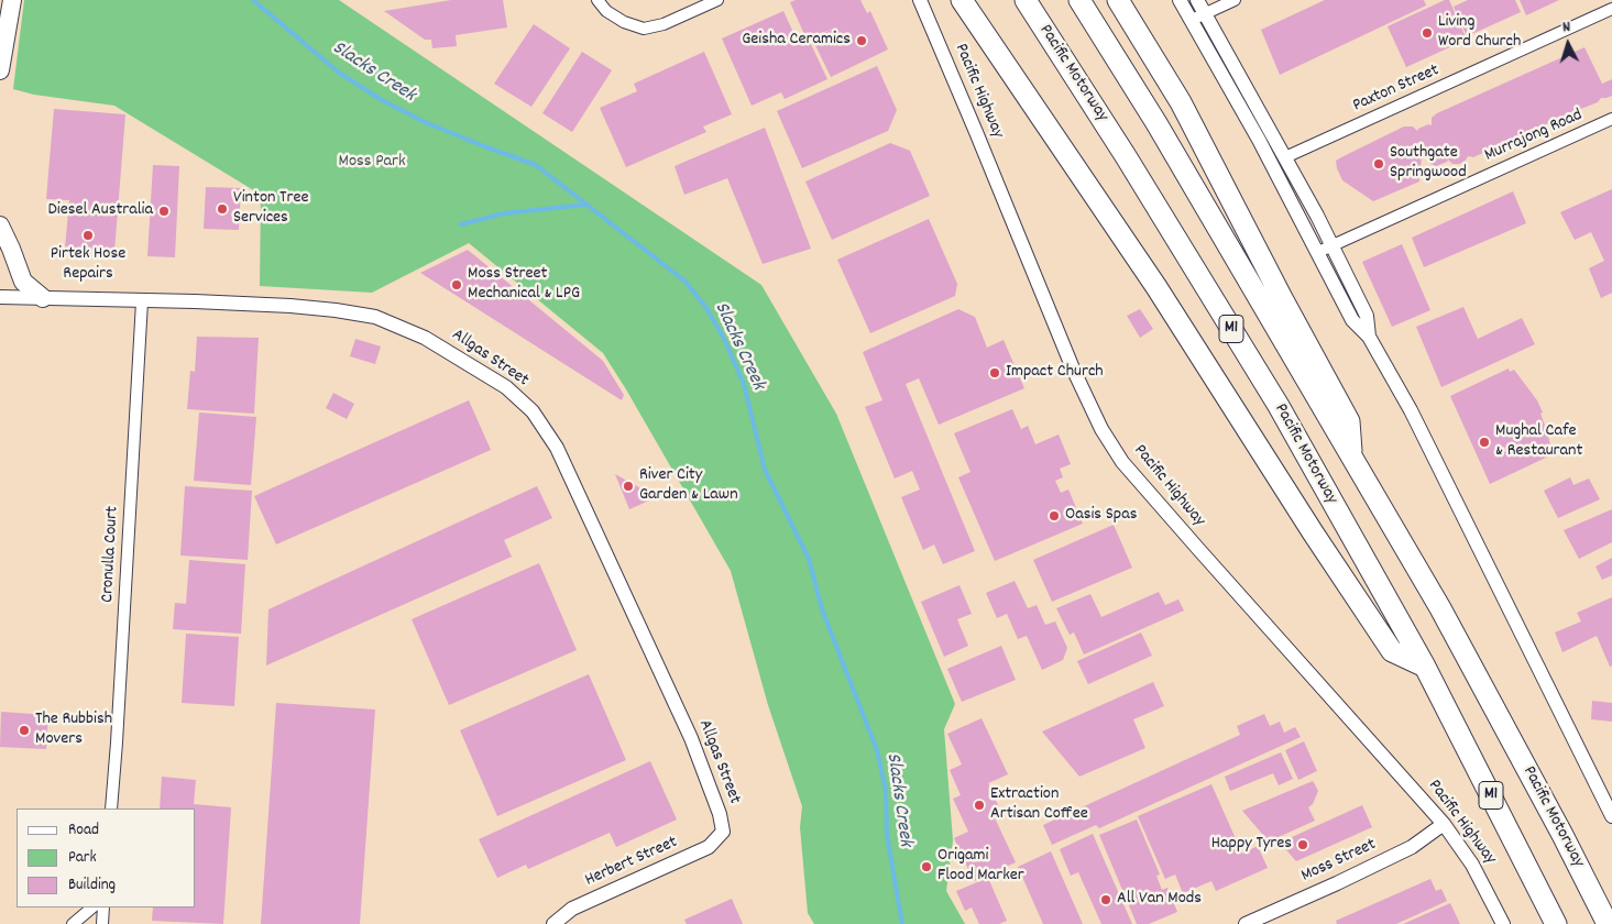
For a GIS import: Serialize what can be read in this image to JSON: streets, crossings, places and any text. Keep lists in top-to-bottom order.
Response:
{
  "streets": {
    "highway": ["Pacific Motorway", "M1"],
    "street": [
      "Paxton Street",
      "Pacific Highway",
      "Murrajong Road",
      "Allgas Street",
      "Cronulla Court",
      "Moss Street",
      "Herbert Street"
    ]
  },
  "crossings": [
    ["Pacific Highway", "Moss Street"],
    ["Allgas Street", "Cronulla Court"],
    ["Allgas Street", "Herbert Street"]
  ],
  "water": ["Slacks Creek"],
  "parks": ["Moss Park"],
  "places": [
    "Living Word Church",
    "Geisha Ceramics",
    "Southgate Springwood",
    "Vinton Tree Services",
    "Diesel Australia",
    "Pirtek Hose Repairs",
    "Moss Street Mechanical & LPG",
    "Impact Church",
    "Mughal Cafe & Restaurant",
    "River City Garden & Lawn",
    "Oasis Spas",
    "The Rubbish Movers",
    "Extraction Artisan Coffee",
    "Happy Tyres",
    "Origami Flood Marker",
    "All Van Mods"
  ],
  "legend": ["Road", "Park", "Building"],
  "north": "top"
}
